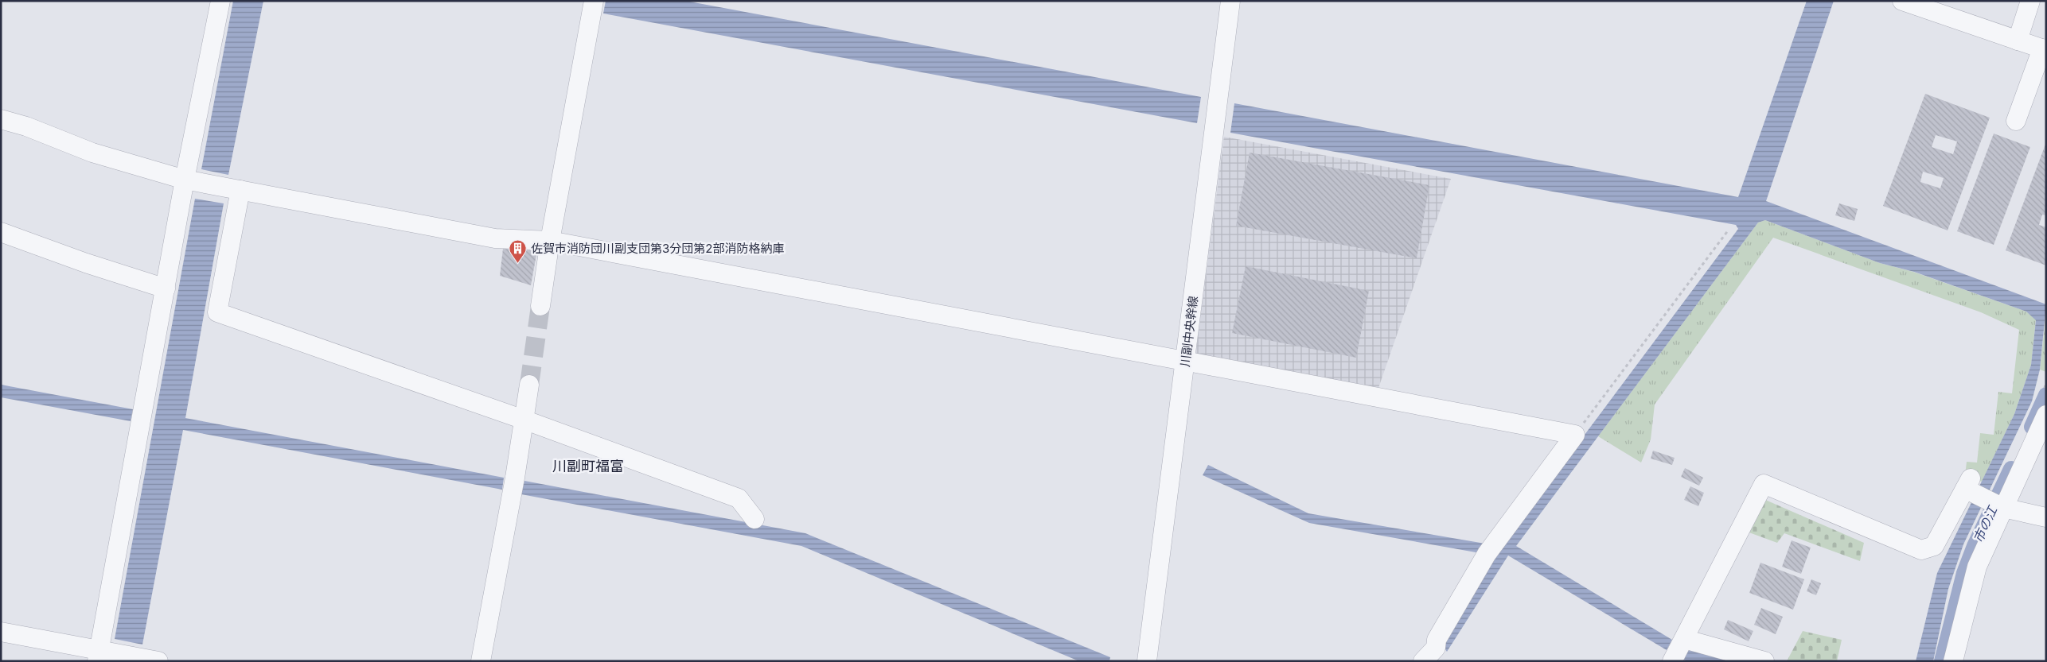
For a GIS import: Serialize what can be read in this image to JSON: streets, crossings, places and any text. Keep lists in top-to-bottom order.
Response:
{
  "streets": {
    "street": ["川副中央幹線"]
  },
  "districts": ["川副町福富"],
  "water": ["市の江"],
  "places": {
    "building": ["佐賀市消防団川副支団第3分団第2部消防格納庫"]
  }
}
